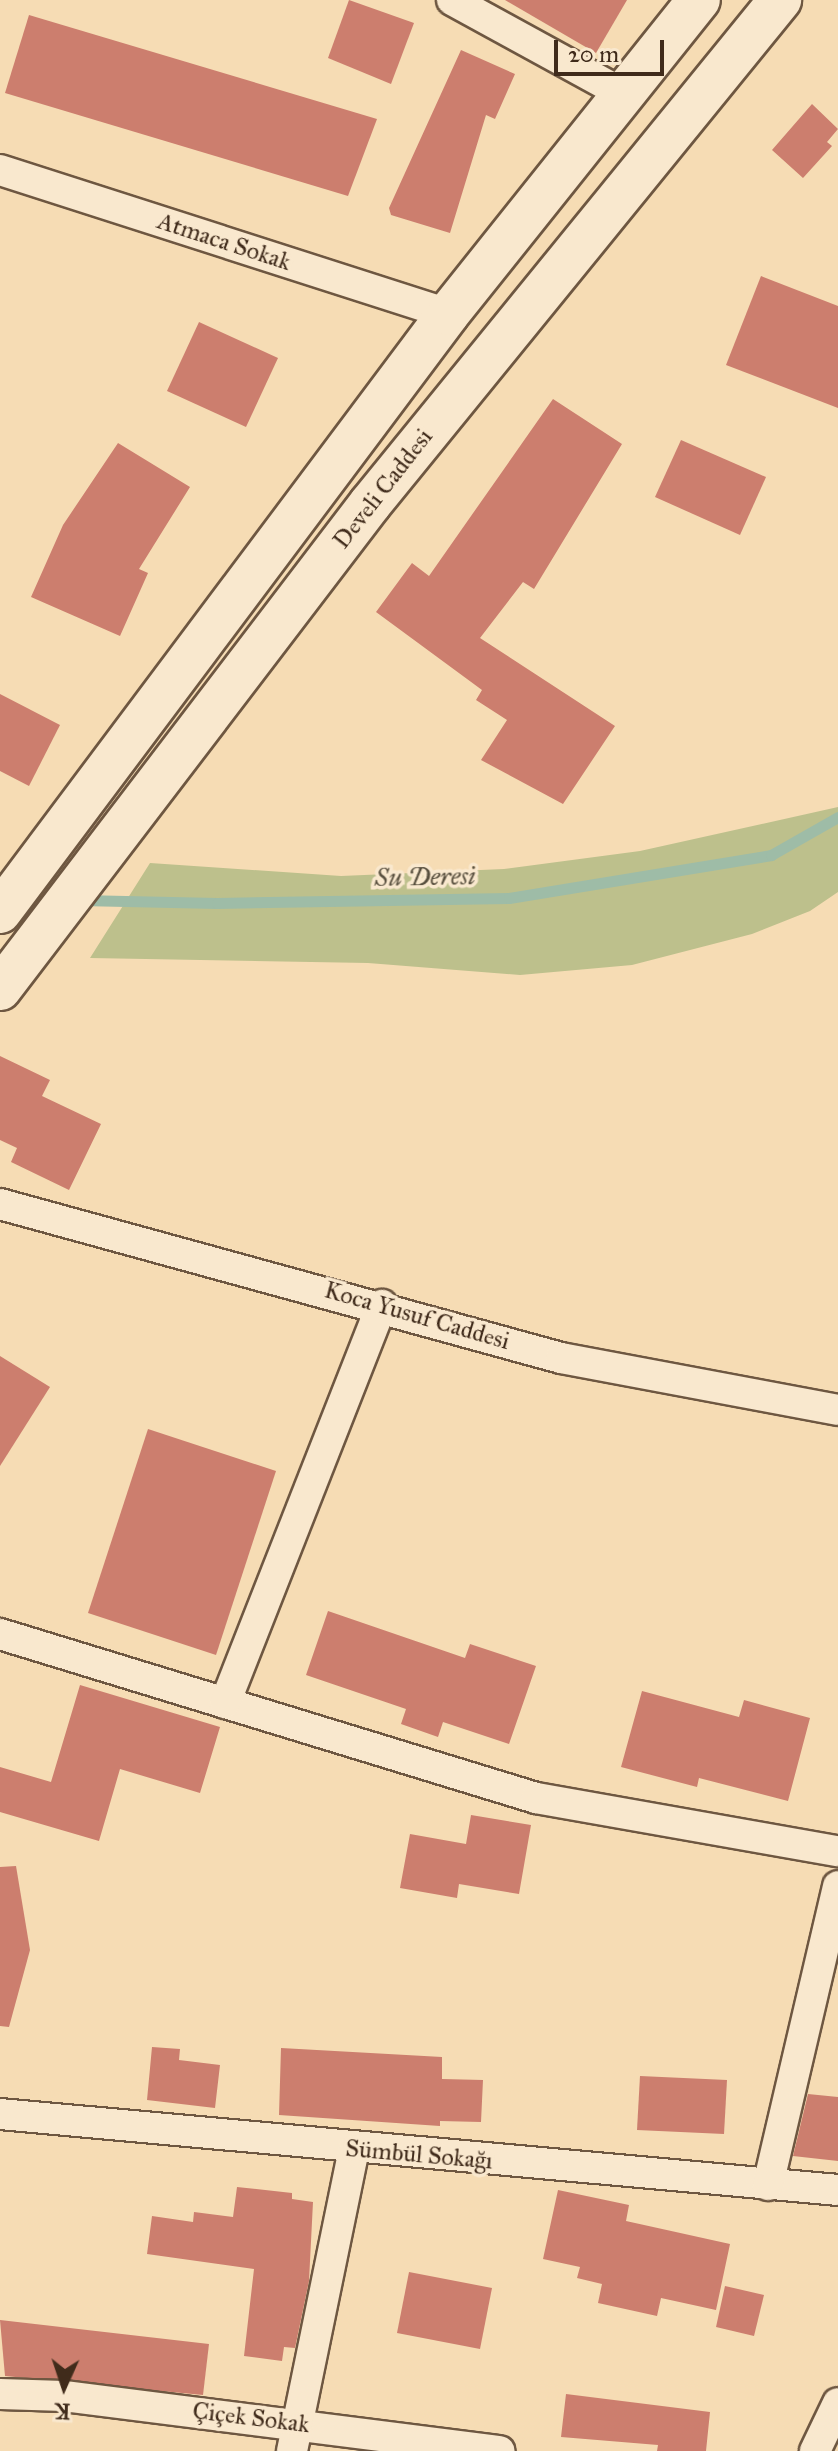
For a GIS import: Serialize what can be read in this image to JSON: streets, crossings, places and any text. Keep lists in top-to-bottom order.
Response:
{
  "streets": {
    "main road": ["Develi Caddesi"],
    "street": [
      "Atmaca Sokak",
      "Koca Yusuf Caddesi",
      "Sümbül Sokağı",
      "Çiçek Sokak"
    ]
  },
  "water": ["Su Deresi"],
  "scale_bar": "20 m",
  "north": "bottom"
}
